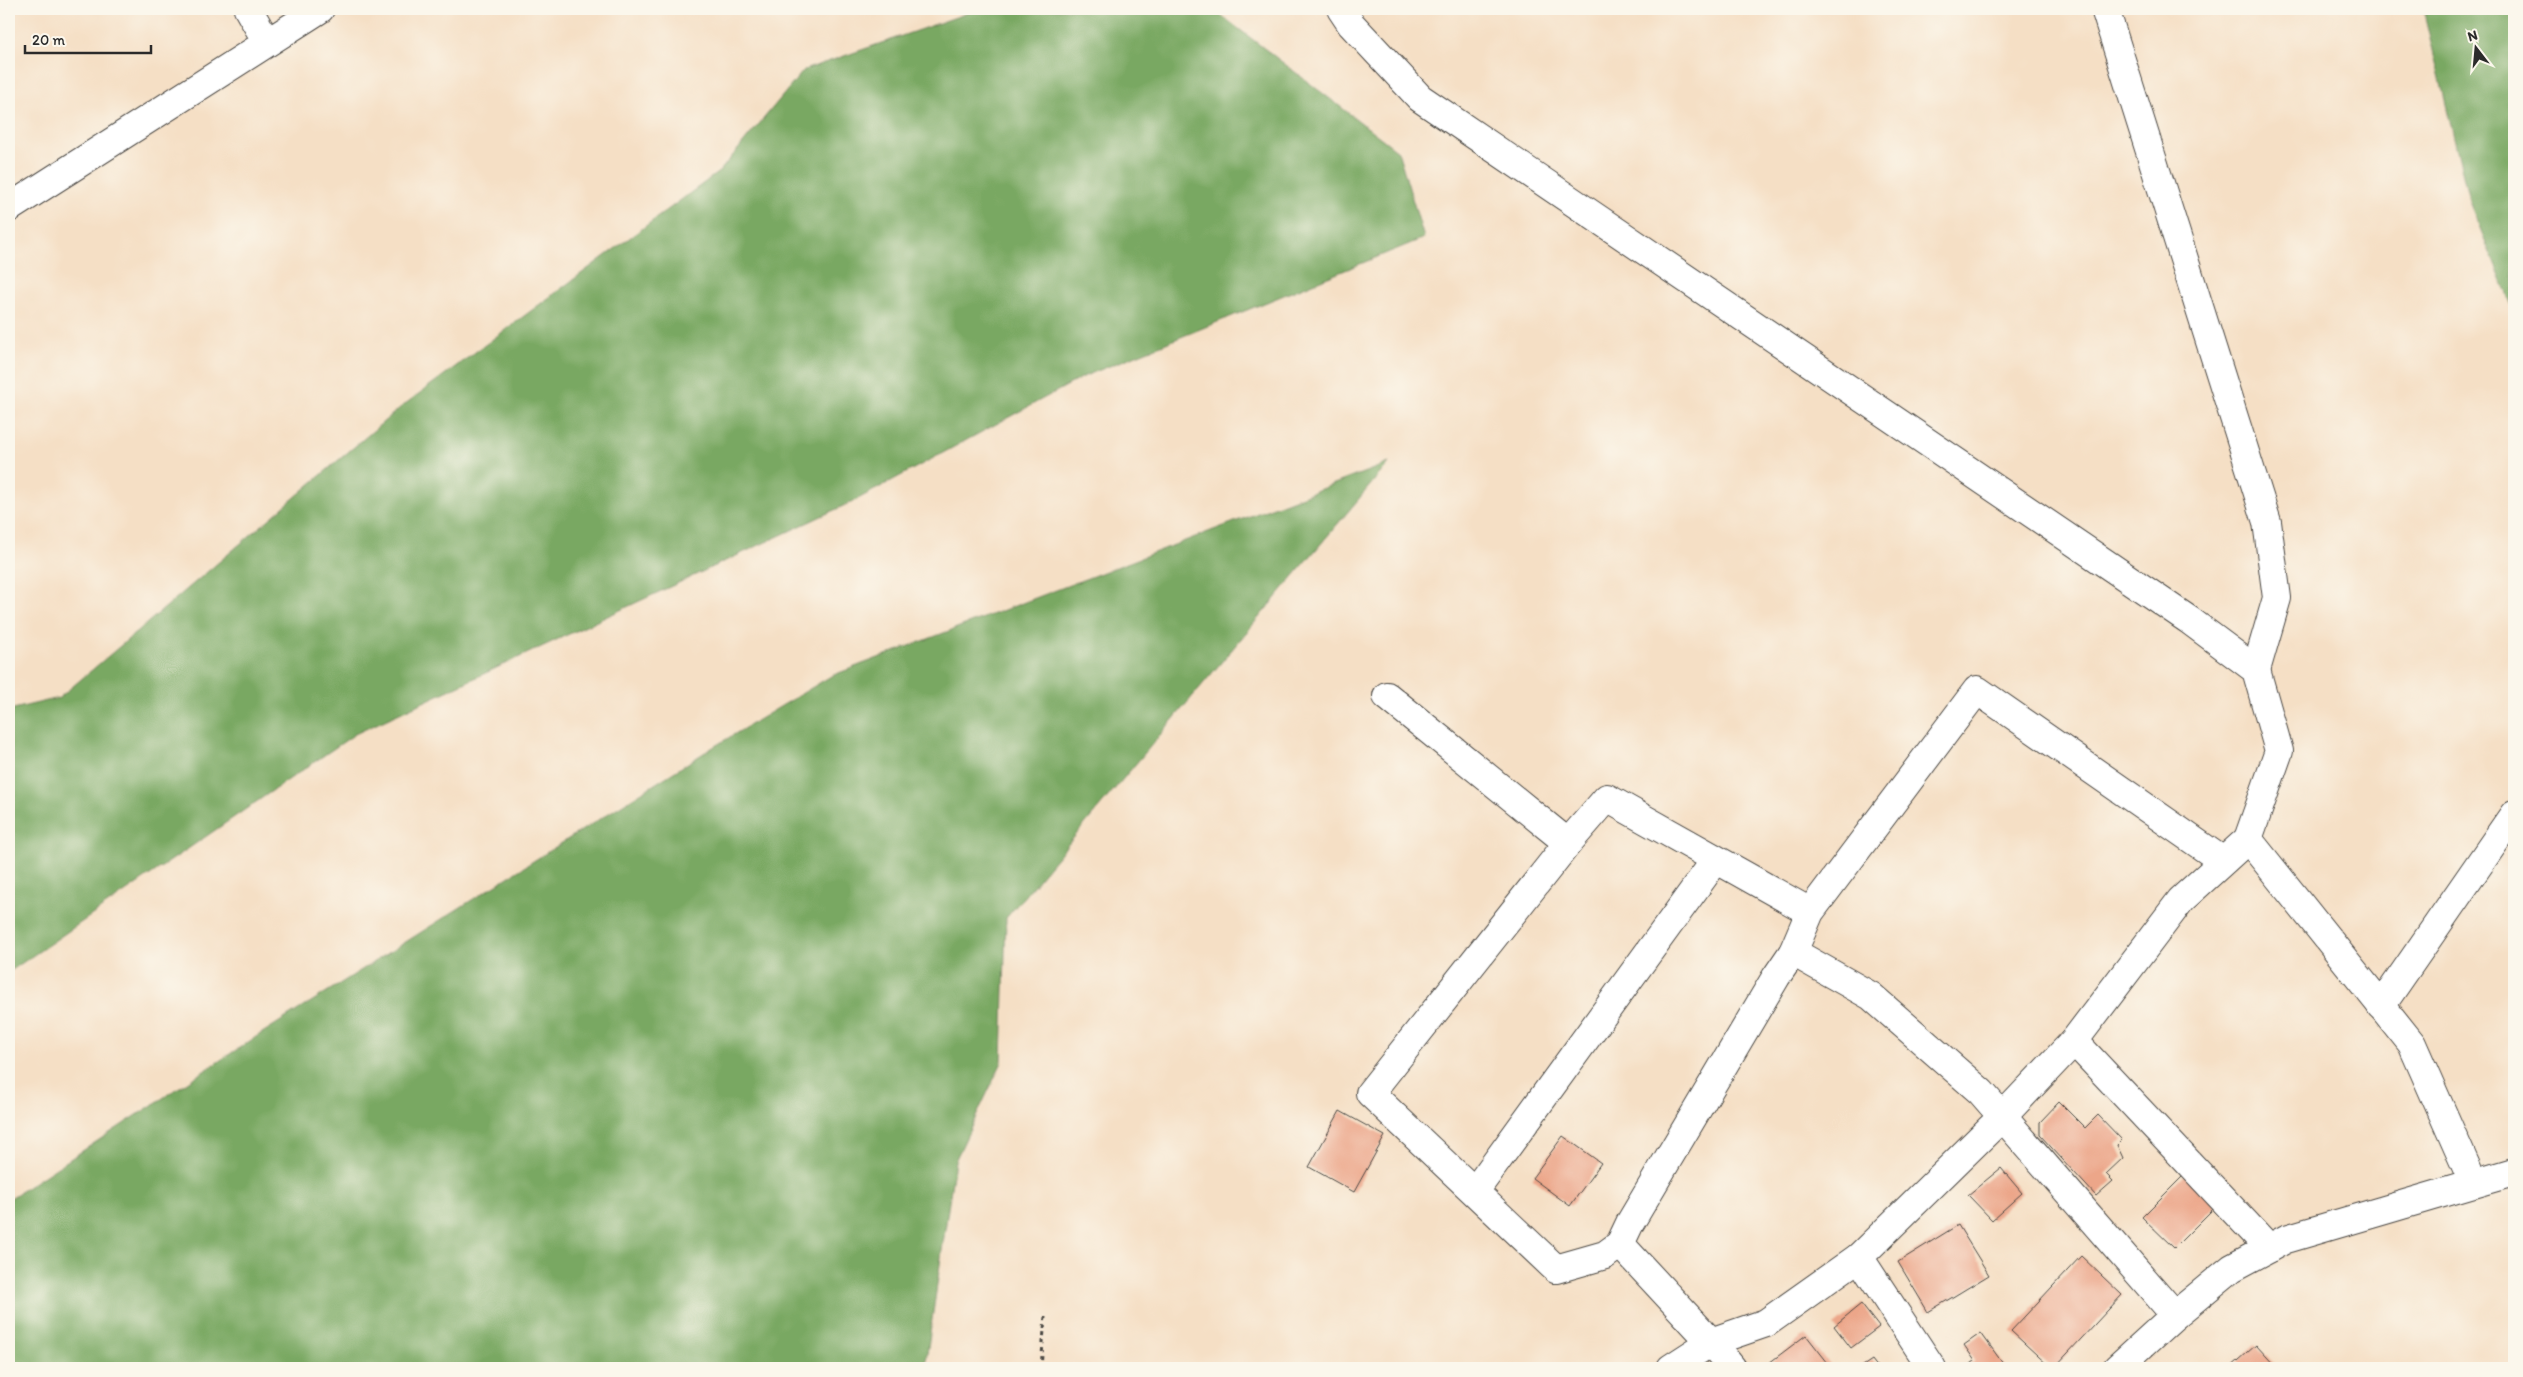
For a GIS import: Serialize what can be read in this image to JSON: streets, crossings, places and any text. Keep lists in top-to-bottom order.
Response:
{
  "scale_bar": "20 m",
  "north": "top"
}
